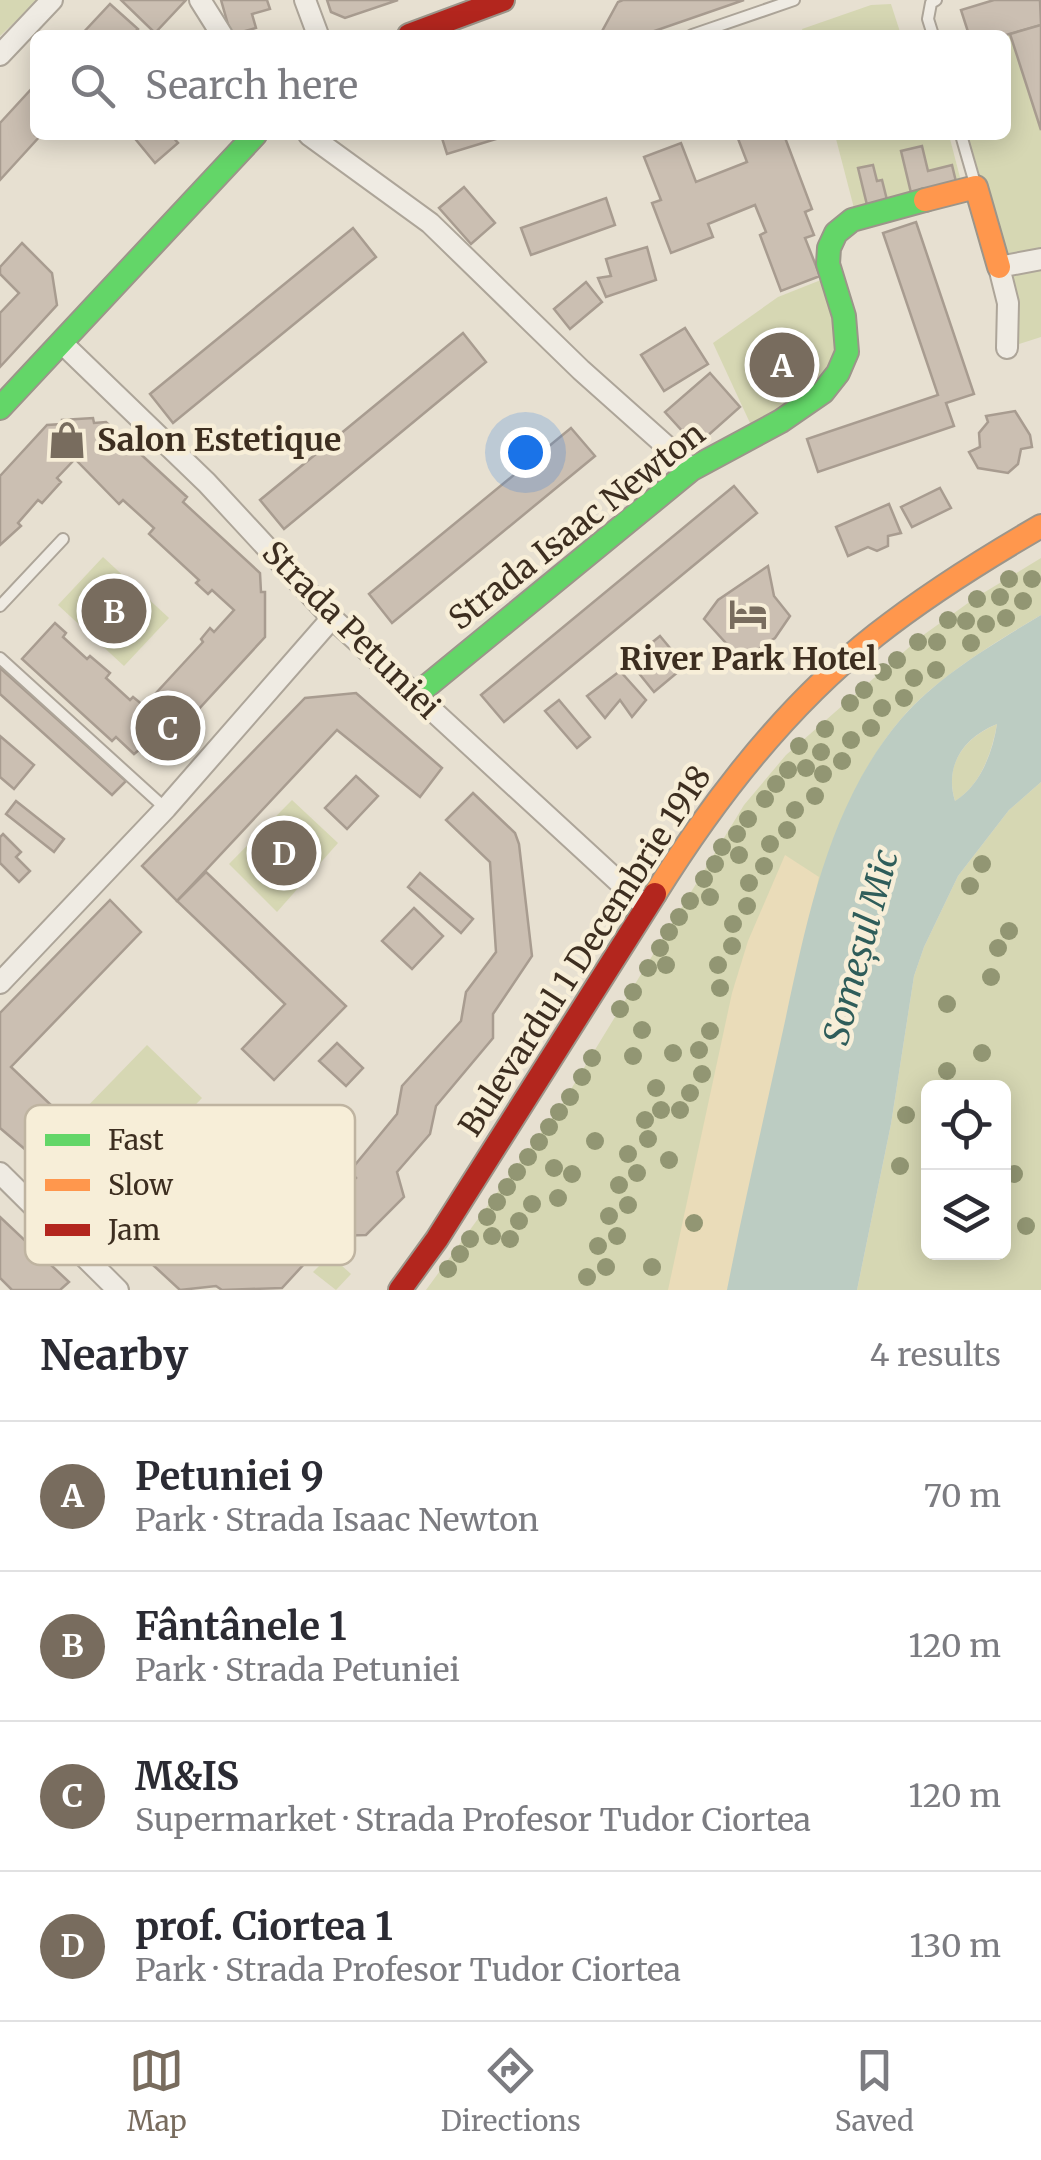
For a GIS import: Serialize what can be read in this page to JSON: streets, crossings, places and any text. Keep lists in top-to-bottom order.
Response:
{
  "streets": {
    "main road": ["Strada Isaac Newton", "Bulevardul 1 Decembrie 1918"],
    "street": ["Strada Petuniei"]
  },
  "crossings": [
    ["Strada Isaac Newton", "Strada Petuniei"],
    ["Strada Petuniei", "Bulevardul 1 Decembrie 1918"]
  ],
  "water": ["Someșul Mic"],
  "places": {
    "shop": ["Salon Estetique"],
    "hotel": ["River Park Hotel"]
  },
  "legend": ["Fast", "Slow", "Jam"],
  "page": {
    "search": "Search here",
    "pins": [
      "A",
      "B",
      "C",
      "D"
    ],
    "heading": ["Nearby", "4 results"],
    "list": [
      {
        "mark": "A",
        "name": "Petuniei 9",
        "note": "Park · Strada Isaac Newton",
        "value": "70 m"
      },
      {
        "mark": "B",
        "name": "Fântânele 1",
        "note": "Park · Strada Petuniei",
        "value": "120 m"
      },
      {
        "mark": "C",
        "name": "M&IS",
        "note": "Supermarket · Strada Profesor Tudor Ciortea",
        "value": "120 m"
      },
      {
        "mark": "D",
        "name": "prof. Ciortea 1",
        "note": "Park · Strada Profesor Tudor Ciortea",
        "value": "130 m"
      }
    ],
    "nav": ["Map", "Directions", "Saved"]
  }
}
